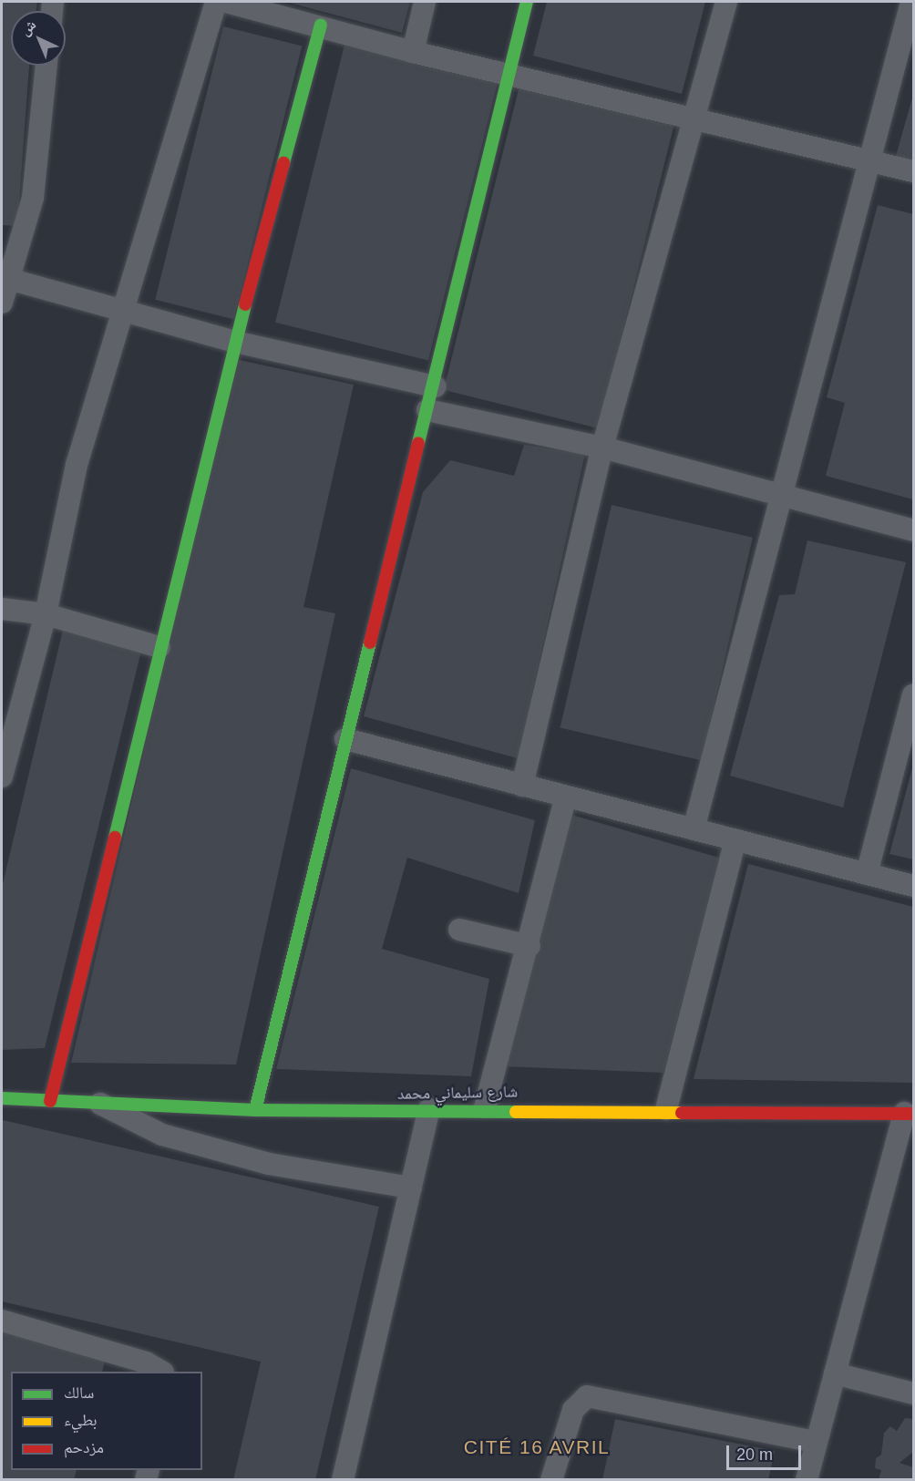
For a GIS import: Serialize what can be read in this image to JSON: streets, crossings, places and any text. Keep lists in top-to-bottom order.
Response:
{
  "streets": {
    "street": ["شارع سليماني محمد"]
  },
  "districts": ["CITÉ 16 AVRIL"],
  "legend": ["سالك", "بطيء", "مزدحم"],
  "scale_bar": "20 m",
  "north": "top left"
}
